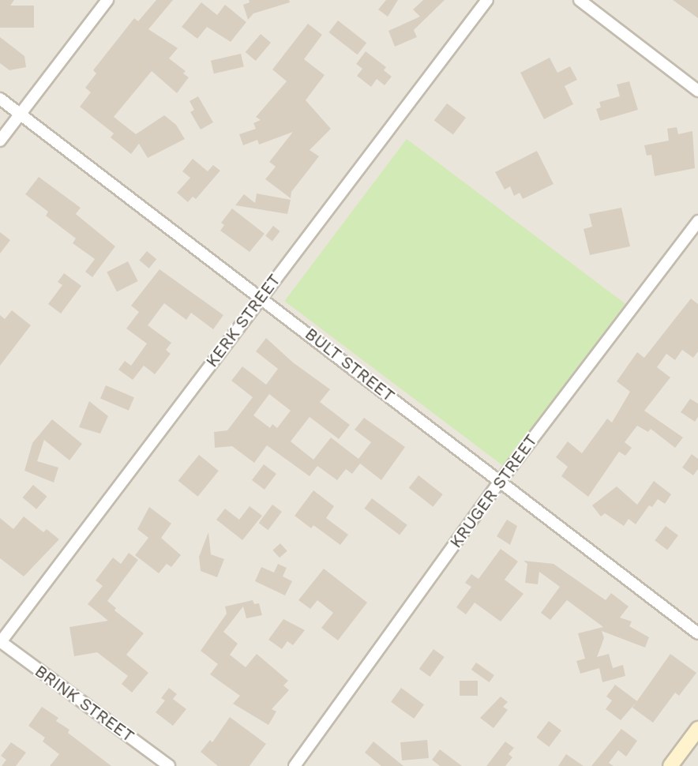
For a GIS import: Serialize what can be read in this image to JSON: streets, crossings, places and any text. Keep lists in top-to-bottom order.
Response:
{
  "streets": {
    "street": [
      "KERK STREET",
      "BULT STREET",
      "KRUGER STREET",
      "BRINK STREET"
    ]
  },
  "crossings": [
    ["KERK STREET", "BULT STREET"],
    ["KERK STREET", "BRINK STREET"],
    ["BULT STREET", "KRUGER STREET"]
  ]
}
